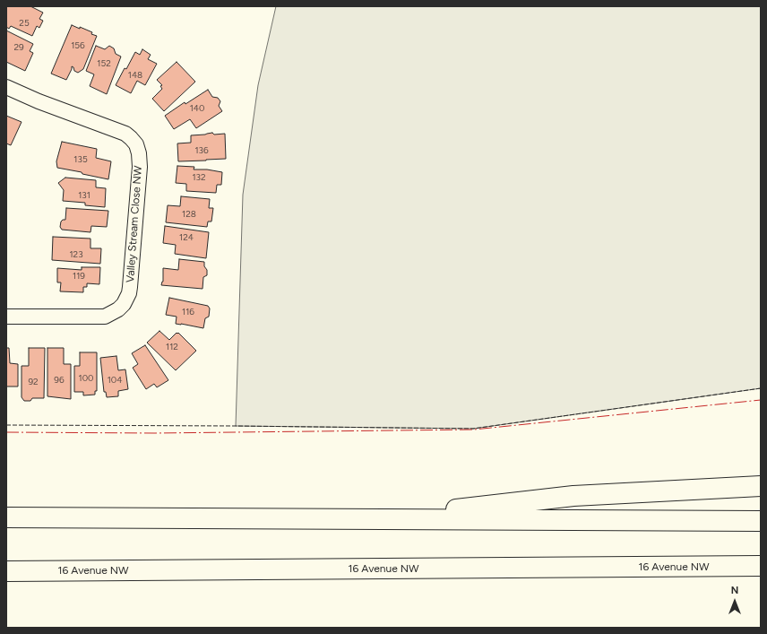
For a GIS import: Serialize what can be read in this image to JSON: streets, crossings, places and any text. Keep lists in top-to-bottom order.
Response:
{
  "streets": {
    "highway": ["16 Avenue NW"],
    "street": ["Valley Stream Close NW"]
  },
  "house_numbers": [
    "25",
    "156",
    "29",
    "152",
    "148",
    "140",
    "136",
    "135",
    "132",
    "131",
    "128",
    "124",
    "123",
    "119",
    "116",
    "112",
    "100",
    "96",
    "104",
    "92"
  ],
  "north": "top"
}
